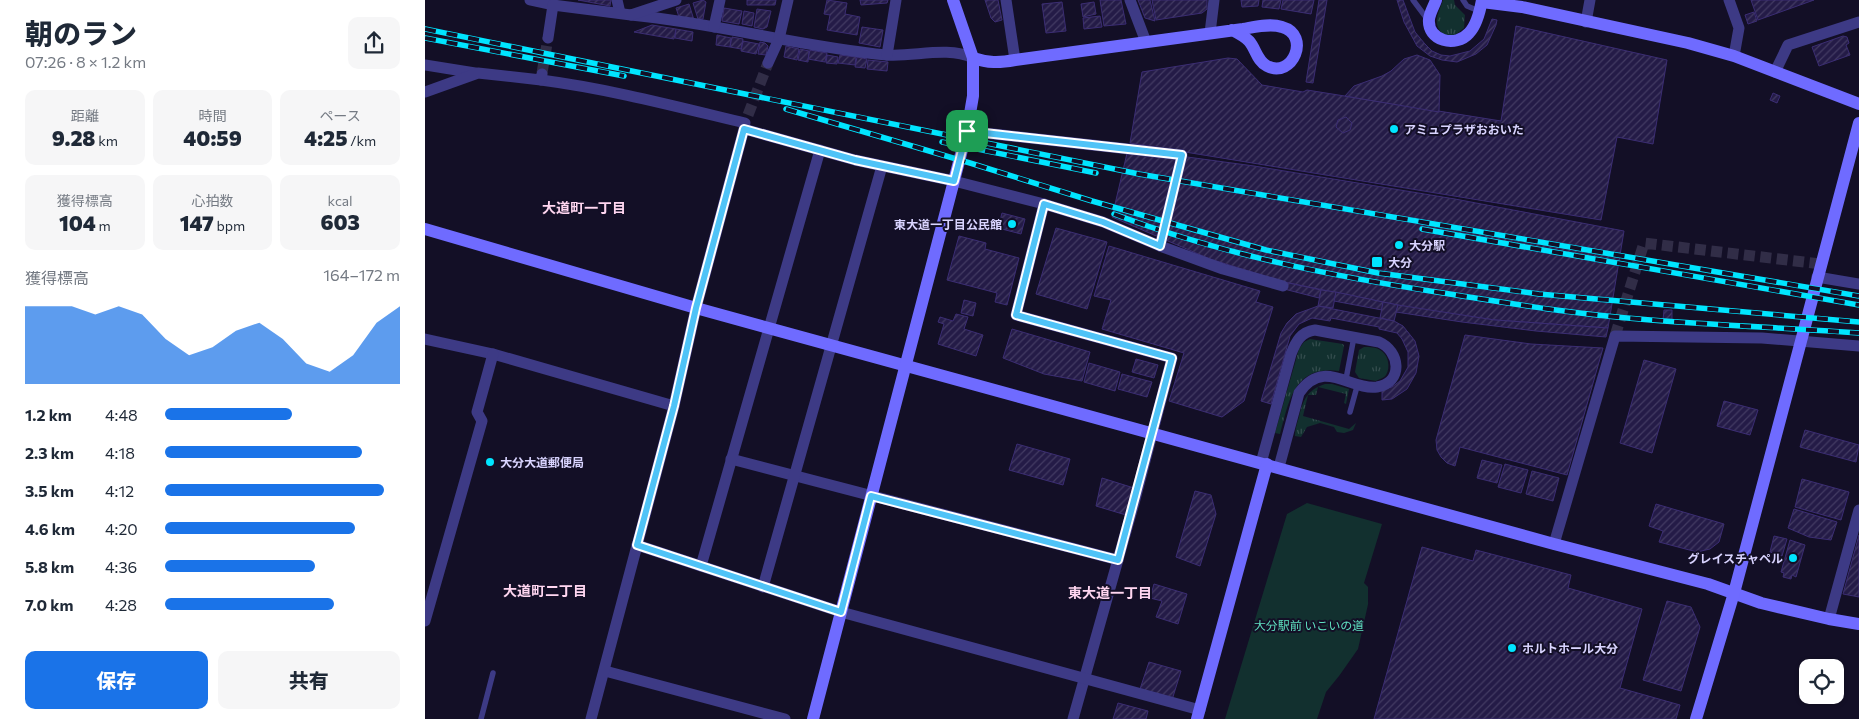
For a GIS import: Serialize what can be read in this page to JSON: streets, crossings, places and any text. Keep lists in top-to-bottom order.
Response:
{
  "districts": ["大道町一丁目", "大道町二丁目", "東大道一丁目"],
  "parks": ["大分駅前 いこいの道"],
  "places": {
    "other": [
      "アミュプラザおおいた",
      "東大道一丁目公民館",
      "大分駅",
      "大分大道郵便局",
      "グレイスチャペル",
      "ホルトホール大分"
    ],
    "transit": ["大分"]
  },
  "page": {
    "heading": ["朝のラン", "07:26 · 8 × 1.2 km"],
    "stats": [
      ["距離", "9.28 km"],
      ["時間", "40:59"],
      ["ペース", "4:25 /km"],
      ["獲得標高", "104 m"],
      ["心拍数", "147 bpm"],
      ["kcal", "603"]
    ],
    "chart": ["獲得標高", "164–172 m"],
    "list": [
      {
        "name": "1.2 km",
        "note": "4:48"
      },
      {
        "name": "2.3 km",
        "note": "4:18"
      },
      {
        "name": "3.5 km",
        "note": "4:12"
      },
      {
        "name": "4.6 km",
        "note": "4:20"
      },
      {
        "name": "5.8 km",
        "note": "4:36"
      },
      {
        "name": "7.0 km",
        "note": "4:28"
      }
    ],
    "buttons": ["保存", "共有"]
  }
}
